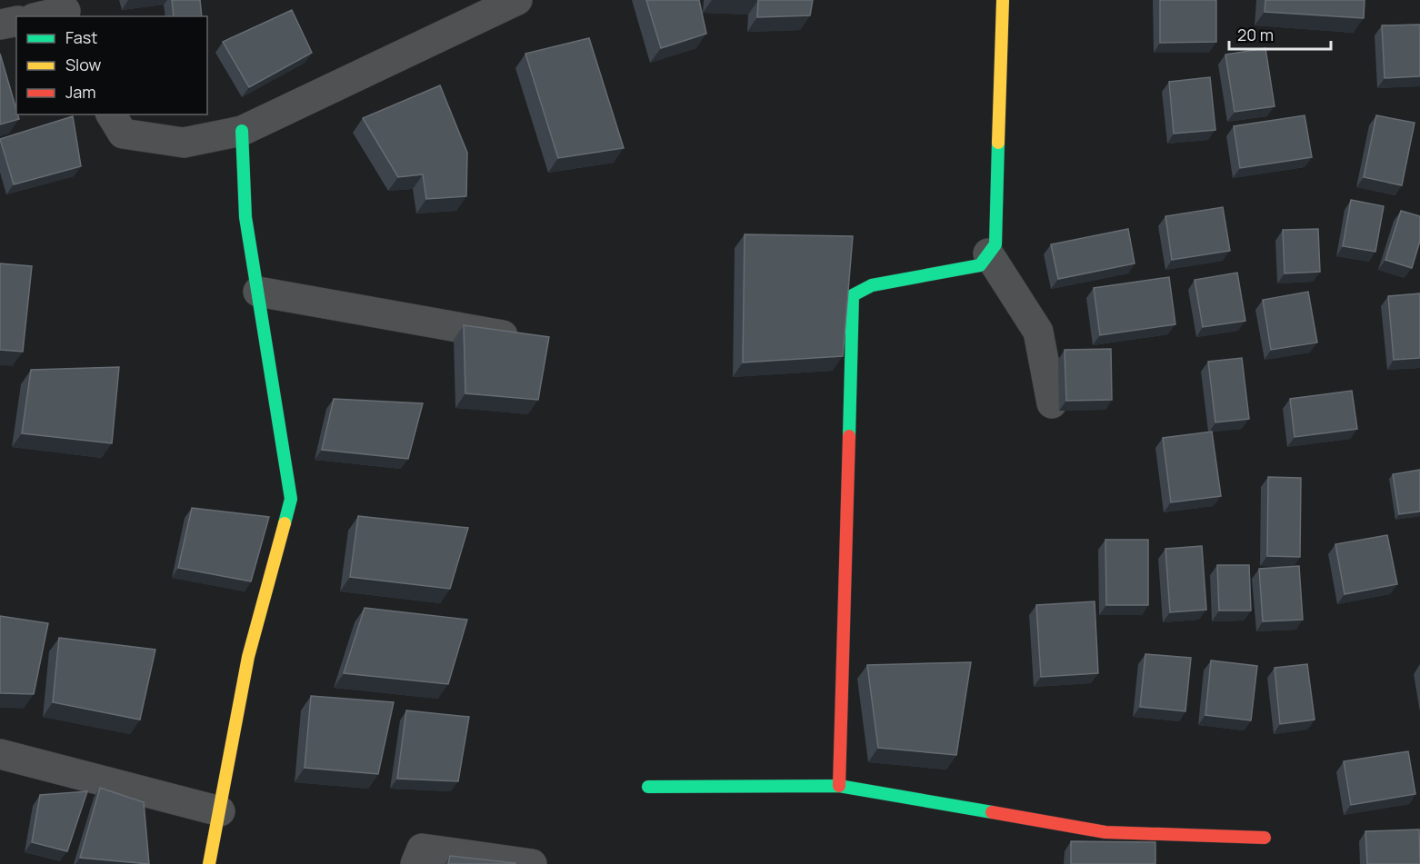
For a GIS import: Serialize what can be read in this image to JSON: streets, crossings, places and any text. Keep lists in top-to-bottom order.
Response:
{
  "legend": ["Fast", "Slow", "Jam"],
  "scale_bar": "20 m"
}
